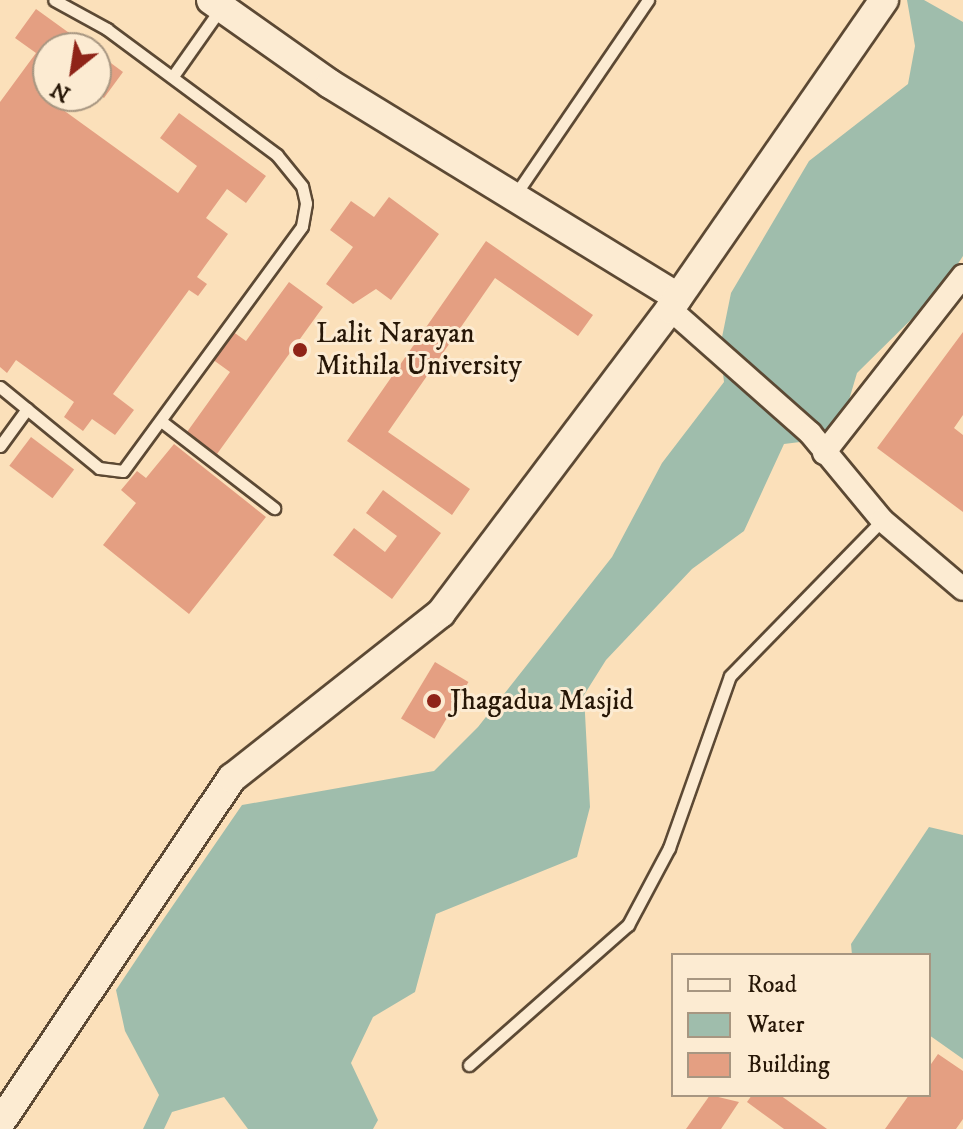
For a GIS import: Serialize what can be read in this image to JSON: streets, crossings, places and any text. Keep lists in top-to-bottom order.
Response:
{
  "places": ["Lalit Narayan Mithila University", "Jhagadua Masjid"],
  "legend": ["Road", "Water", "Building"],
  "north": "bottom left"
}
